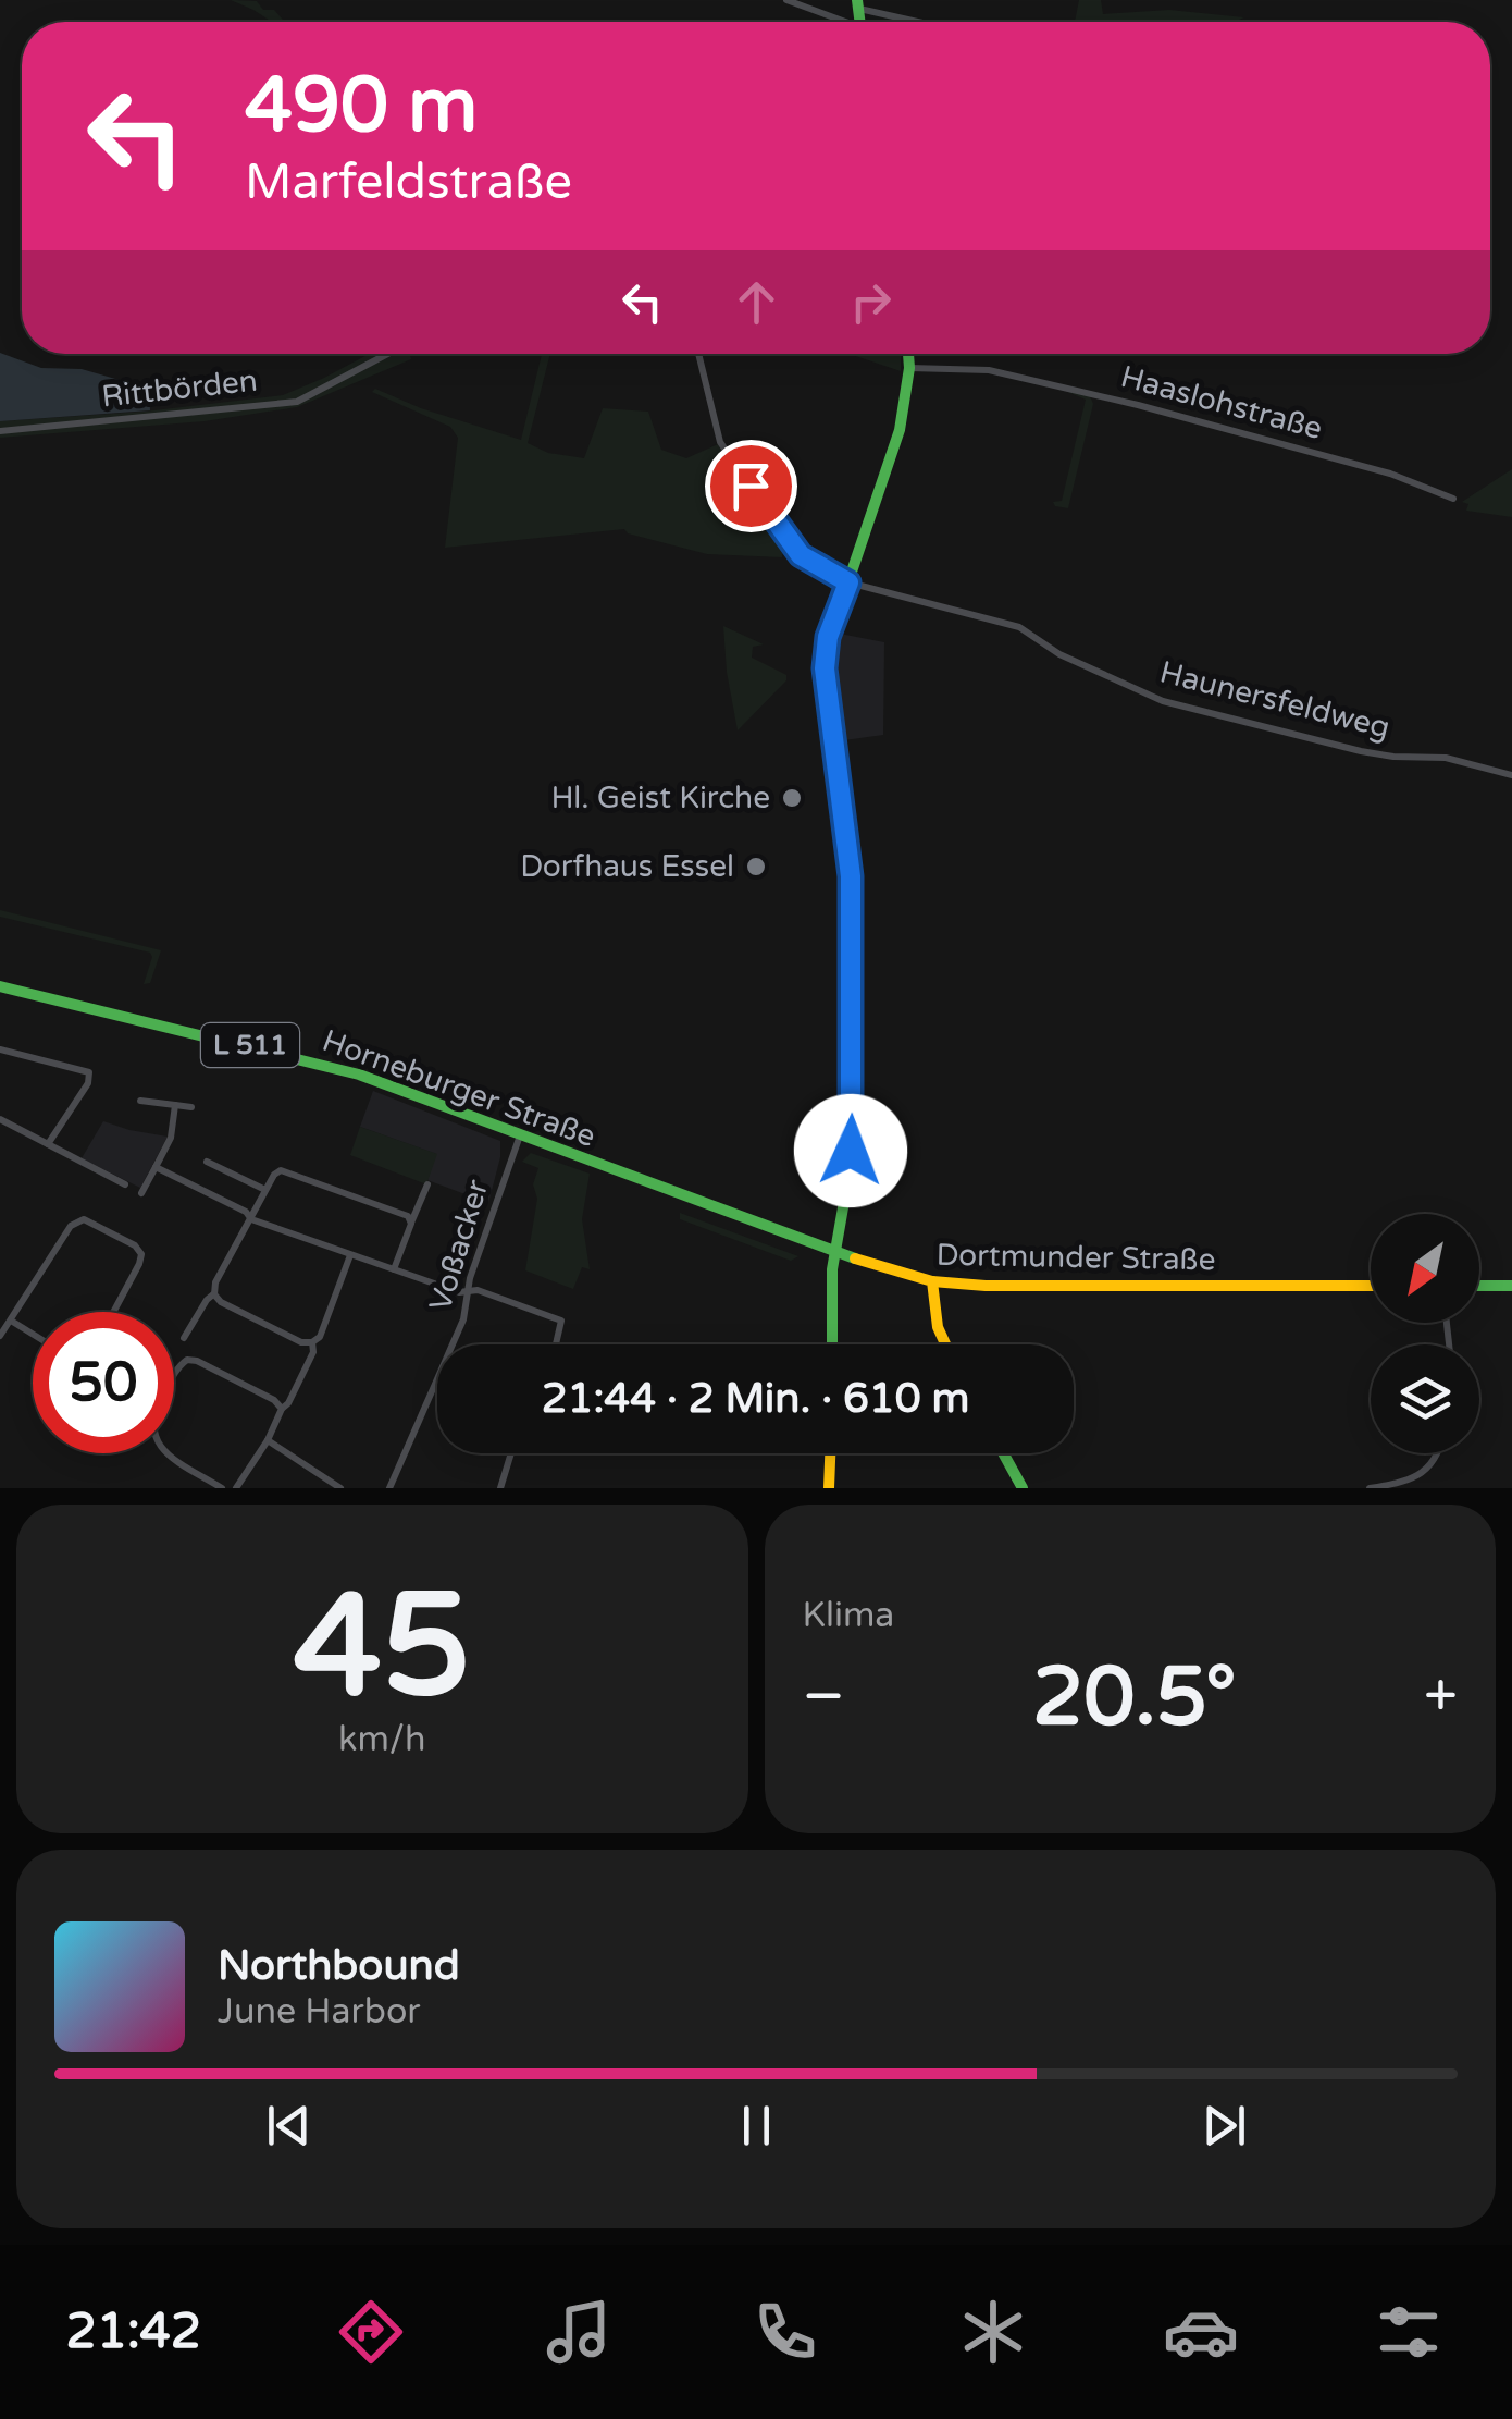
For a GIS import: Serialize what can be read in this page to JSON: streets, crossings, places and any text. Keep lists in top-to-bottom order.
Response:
{
  "streets": {
    "main road": ["L 511", "Horneburger Straße", "Dortmunder Straße"],
    "street": [
      "Rittbörden",
      "Haaslohstraße",
      "Haunersfeldweg",
      "Voßacker"
    ]
  },
  "crossings": [
    ["Horneburger Straße", "Voßacker"],
    ["Horneburger Straße", "Dortmunder Straße"]
  ],
  "places": ["Hl. Geist Kirche", "Dorfhaus Essel"],
  "north": "bottom left",
  "page": {
    "turn": ["490 m", "Marfeldstraße"],
    "limit": "50",
    "trip": "21:44 · 2 Min. · 610 m",
    "tile": [
      ["45", "km/h"],
      "Klima"
    ],
    "heat": ["−", "20.5°", "+"],
    "song": ["Northbound", "June Harbor"],
    "tabs": "21:42"
  }
}
